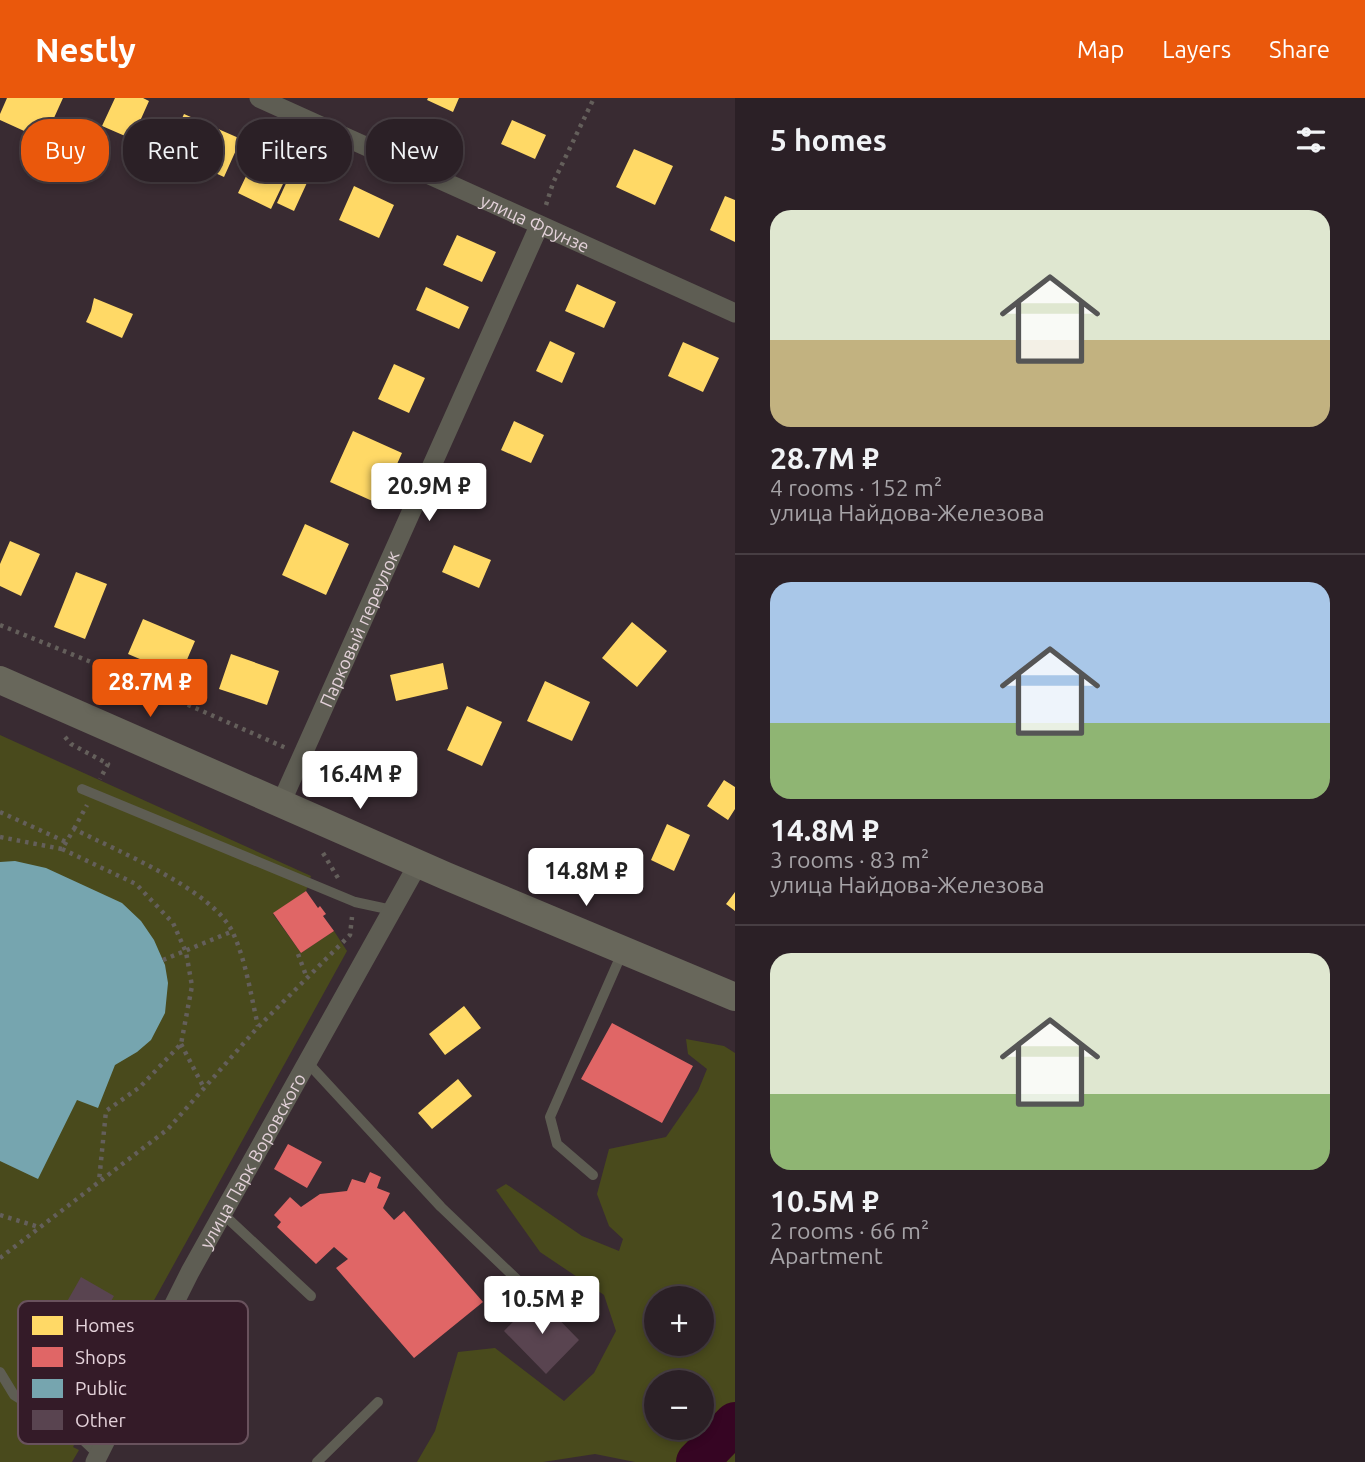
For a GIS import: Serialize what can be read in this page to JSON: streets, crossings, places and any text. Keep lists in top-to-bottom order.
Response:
{
  "streets": {
    "street": ["улица Фрунзе", "Парковый переулок", "улица Парк Воровского"]
  },
  "crossings": [
    ["улица Фрунзе", "Парковый переулок"]
  ],
  "legend": [
    "Homes",
    "Shops",
    "Public",
    "Other"
  ],
  "page": {
    "header": "Nestly",
    "nav": ["Map", "Layers", "Share"],
    "heading": "5 homes",
    "chip": [
      "Buy",
      "Rent",
      "Filters",
      "New"
    ],
    "list": [
      {
        "name": "28.7M ₽",
        "note": "4 rooms · 152 m² · улица Найдова-Железова"
      },
      {
        "name": "14.8M ₽",
        "note": "3 rooms · 83 m² · улица Найдова-Железова"
      },
      {
        "name": "10.5M ₽",
        "note": "2 rooms · 66 m² · Apartment"
      }
    ],
    "price": [
      "20.9M ₽",
      "28.7M ₽",
      "16.4M ₽",
      "14.8M ₽",
      "10.5M ₽"
    ],
    "map_buttons": ["+", "−"]
  }
}
